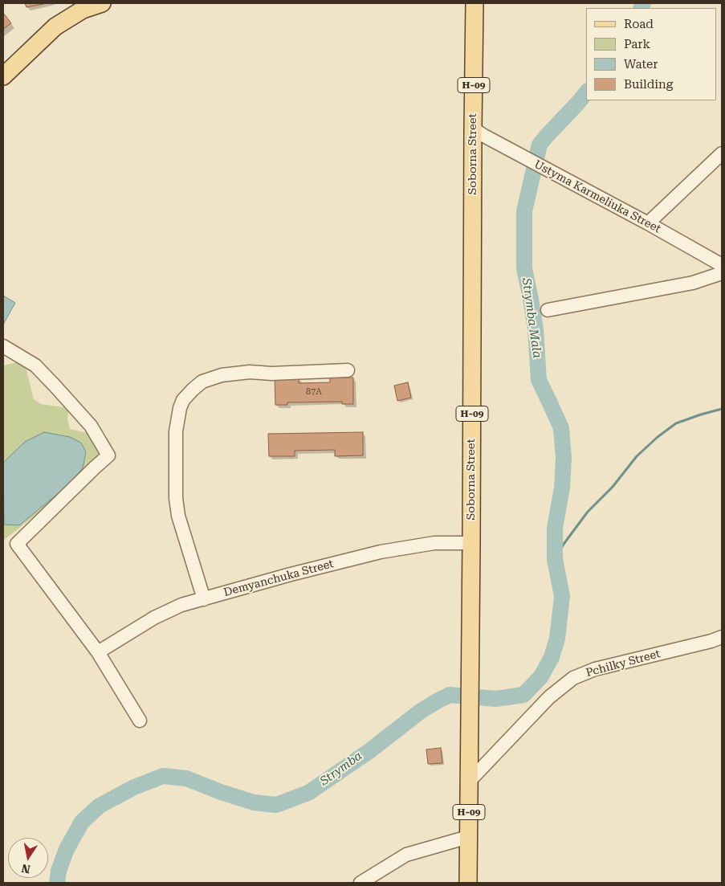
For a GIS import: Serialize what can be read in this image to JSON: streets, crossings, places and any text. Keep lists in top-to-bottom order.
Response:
{
  "streets": {
    "main road": ["Н-09", "Soborna Street"],
    "street": ["Ustyma Karmeliuka Street", "Demyanchuka Street", "Pchilky Street"]
  },
  "crossings": [
    ["Soborna Street", "Ustyma Karmeliuka Street"],
    ["Soborna Street", "Demyanchuka Street"],
    ["Soborna Street", "Pchilky Street"]
  ],
  "water": ["Strymba Mala", "Strymba"],
  "house_numbers": ["87А"],
  "legend": [
    "Road",
    "Park",
    "Water",
    "Building"
  ],
  "north": "bottom"
}
